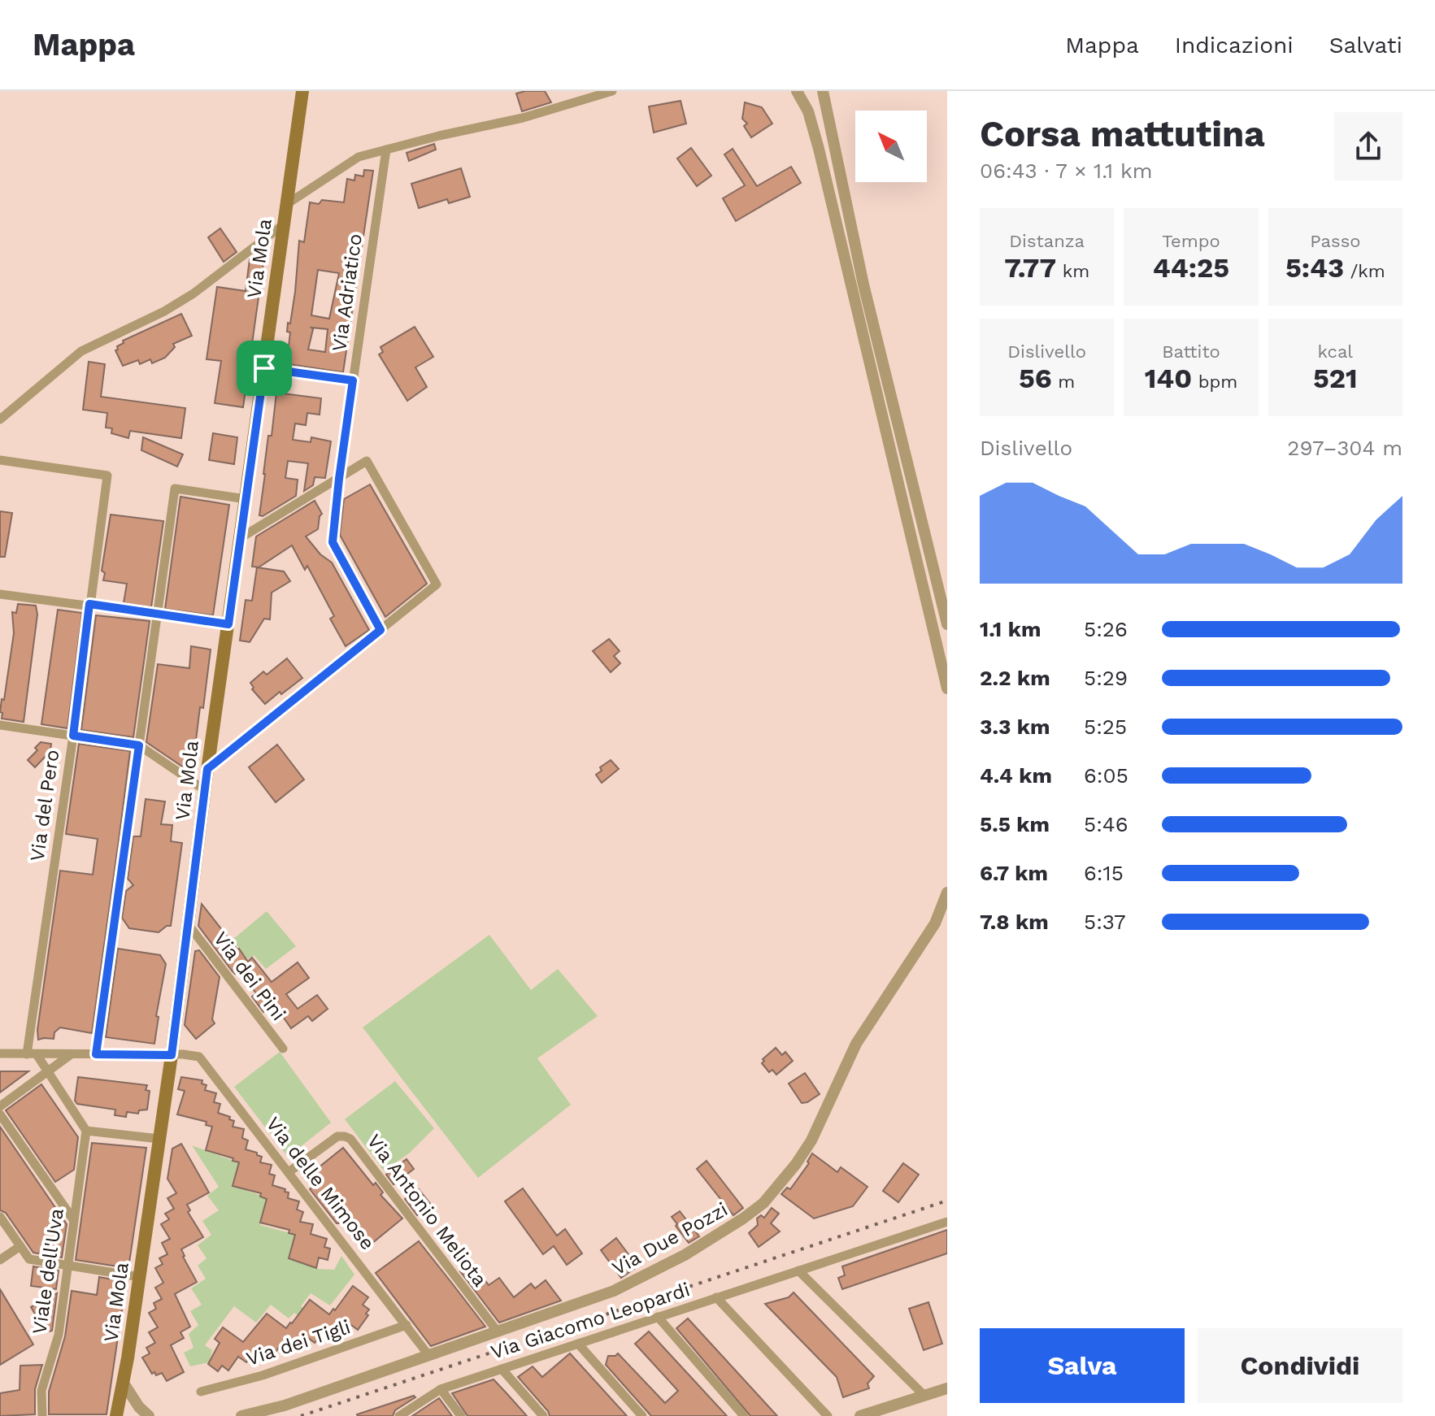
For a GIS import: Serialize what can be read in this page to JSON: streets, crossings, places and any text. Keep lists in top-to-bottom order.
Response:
{
  "streets": {
    "main road": ["Via Mola"],
    "street": [
      "Via Adriatico",
      "Via del Pero",
      "Via dei Pini",
      "Via delle Mimose",
      "Via Antonio Meliota",
      "Via Due Pozzi",
      "Viale dell'Uva",
      "Via Giacomo Leopardi",
      "Via dei Tigli"
    ]
  },
  "crossings": [
    ["Via Mola", "Via dei Pini"],
    ["Via Mola", "Via delle Mimose"],
    ["Via del Pero", "Via delle Mimose"],
    ["Via delle Mimose", "Via Antonio Meliota"],
    ["Via delle Mimose", "Via Due Pozzi"],
    ["Via delle Mimose", "Via dei Tigli"],
    ["Via Antonio Meliota", "Via Due Pozzi"]
  ],
  "north": "top left",
  "page": {
    "header": "Mappa",
    "nav": ["Mappa", "Indicazioni", "Salvati"],
    "heading": ["Corsa mattutina", "06:43 · 7 × 1.1 km"],
    "stats": [
      ["Distanza", "7.77 km"],
      ["Tempo", "44:25"],
      ["Passo", "5:43 /km"],
      ["Dislivello", "56 m"],
      ["Battito", "140 bpm"],
      ["kcal", "521"]
    ],
    "chart": ["Dislivello", "297–304 m"],
    "list": [
      {
        "name": "1.1 km",
        "note": "5:26"
      },
      {
        "name": "2.2 km",
        "note": "5:29"
      },
      {
        "name": "3.3 km",
        "note": "5:25"
      },
      {
        "name": "4.4 km",
        "note": "6:05"
      },
      {
        "name": "5.5 km",
        "note": "5:46"
      },
      {
        "name": "6.7 km",
        "note": "6:15"
      },
      {
        "name": "7.8 km",
        "note": "5:37"
      }
    ],
    "buttons": ["Salva", "Condividi"]
  }
}
